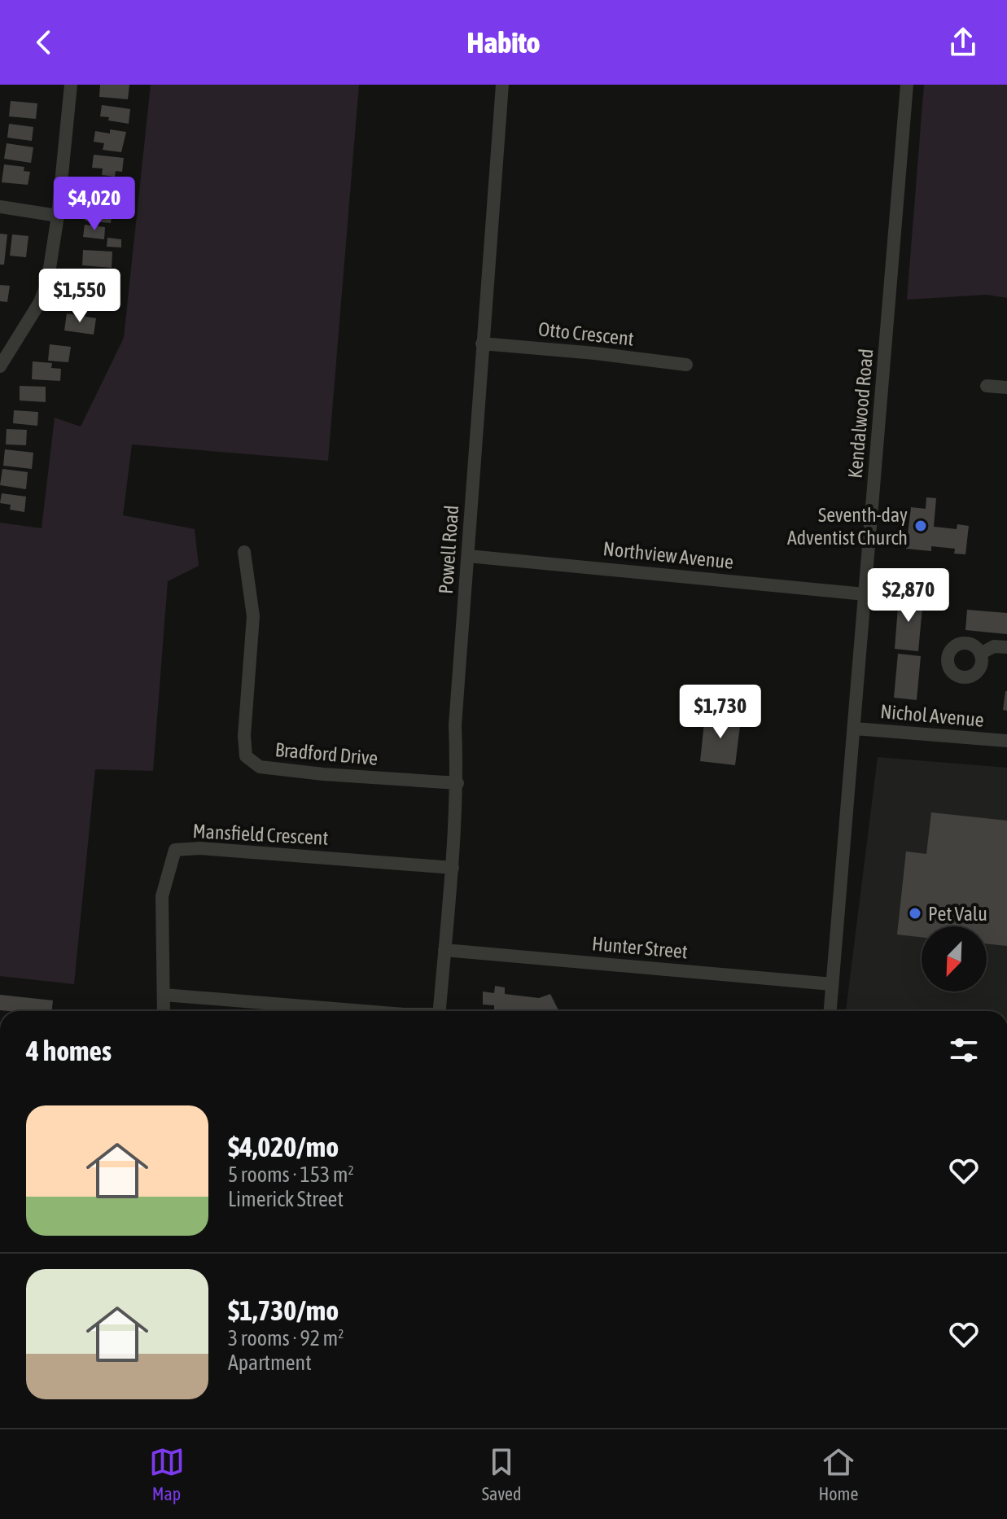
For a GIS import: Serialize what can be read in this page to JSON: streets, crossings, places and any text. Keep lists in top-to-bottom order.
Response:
{
  "streets": {
    "street": [
      "Otto Crescent",
      "Kendalwood Road",
      "Powell Road",
      "Northview Avenue",
      "Nichol Avenue",
      "Bradford Drive",
      "Mansfield Crescent",
      "Hunter Street"
    ]
  },
  "crossings": [
    ["Otto Crescent", "Powell Road"],
    ["Kendalwood Road", "Northview Avenue"],
    ["Kendalwood Road", "Nichol Avenue"],
    ["Kendalwood Road", "Hunter Street"],
    ["Powell Road", "Northview Avenue"],
    ["Powell Road", "Bradford Drive"],
    ["Powell Road", "Mansfield Crescent"],
    ["Powell Road", "Hunter Street"]
  ],
  "places": ["Seventh-day Adventist Church", "Pet Valu"],
  "north": "bottom left",
  "page": {
    "header": "Habito",
    "price": [
      "$4,020",
      "$1,550",
      "$2,870",
      "$1,730"
    ],
    "heading": "4 homes",
    "list": [
      {
        "name": "$4,020/mo",
        "note": "5 rooms · 153 m² · Limerick Street"
      },
      {
        "name": "$1,730/mo",
        "note": "3 rooms · 92 m² · Apartment"
      }
    ],
    "tabs": ["Map", "Saved", "Home"]
  }
}
